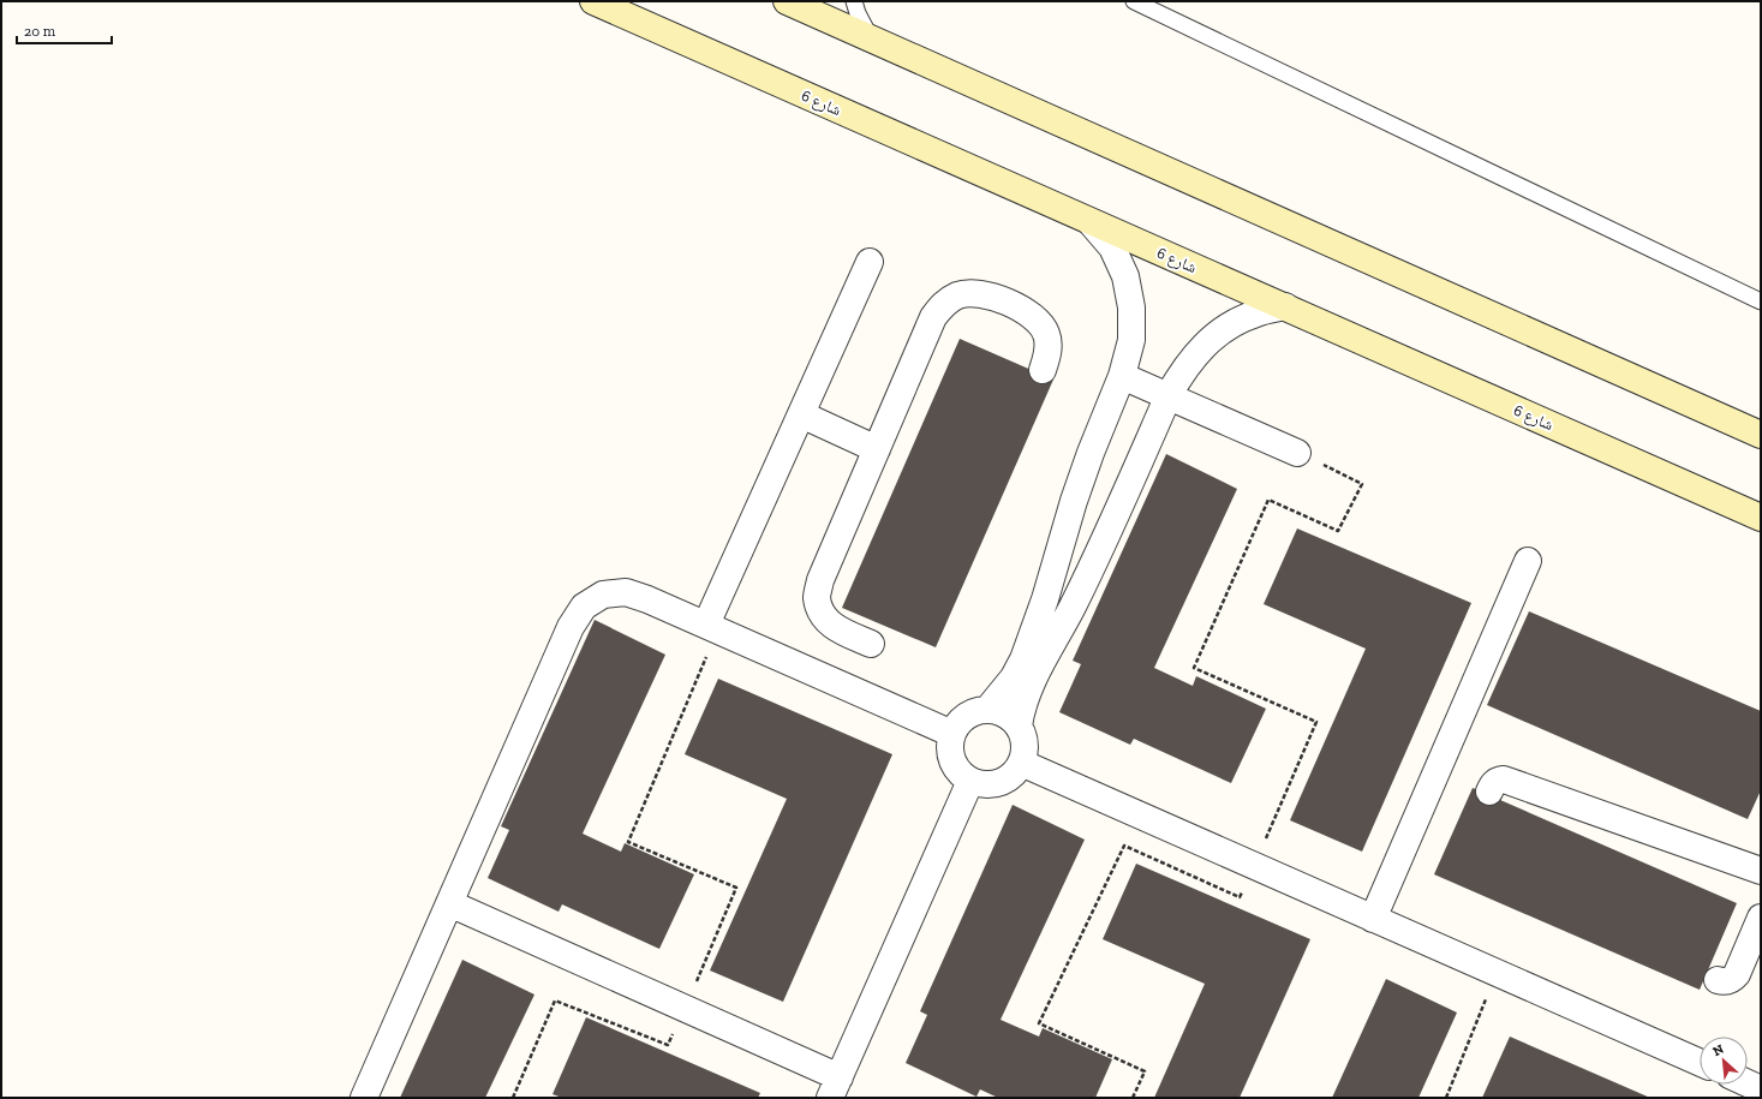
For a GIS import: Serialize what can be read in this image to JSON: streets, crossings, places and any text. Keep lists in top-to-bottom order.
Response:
{
  "streets": {
    "main road": ["شارع 6"]
  },
  "scale_bar": "20 m",
  "north": "top left"
}
